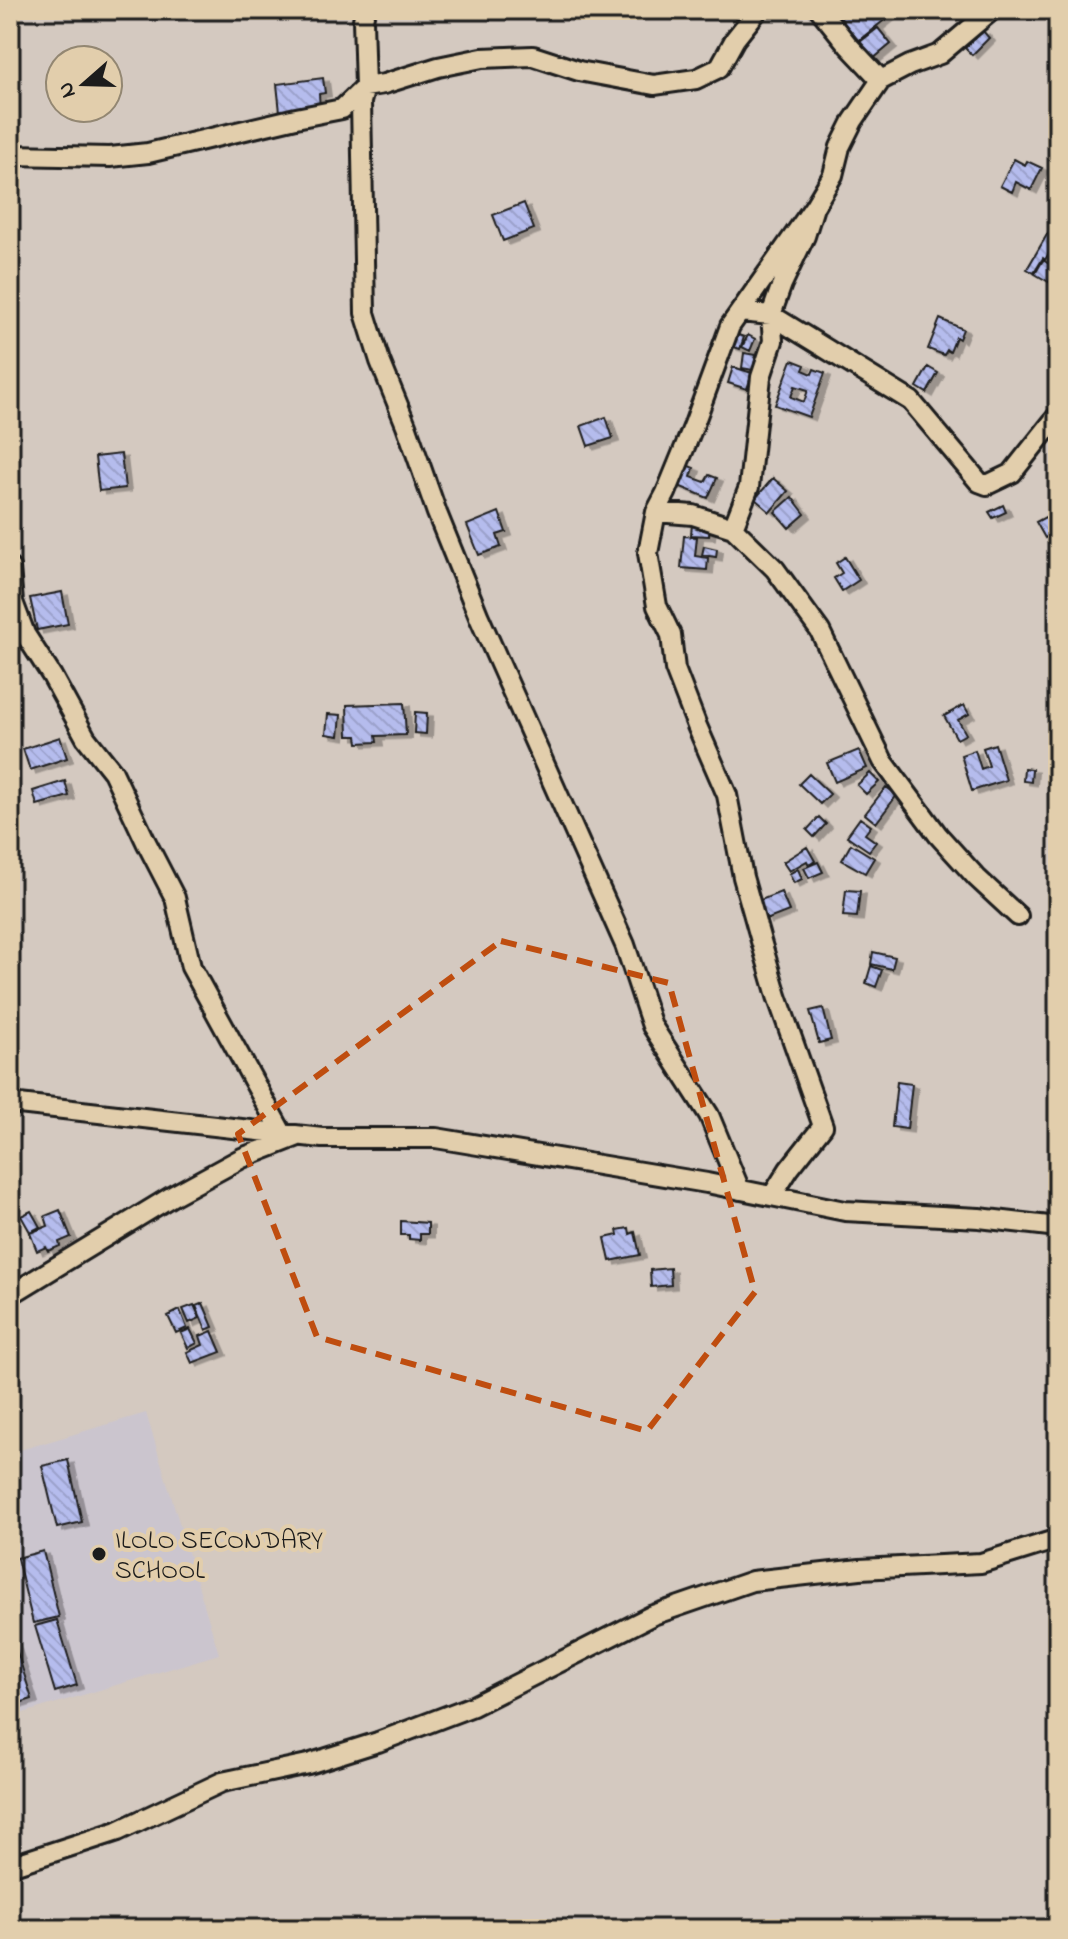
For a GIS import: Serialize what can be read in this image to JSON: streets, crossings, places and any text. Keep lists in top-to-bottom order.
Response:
{
  "places": ["ILOLO SECONDARY SCHOOL"],
  "north": "left"
}
